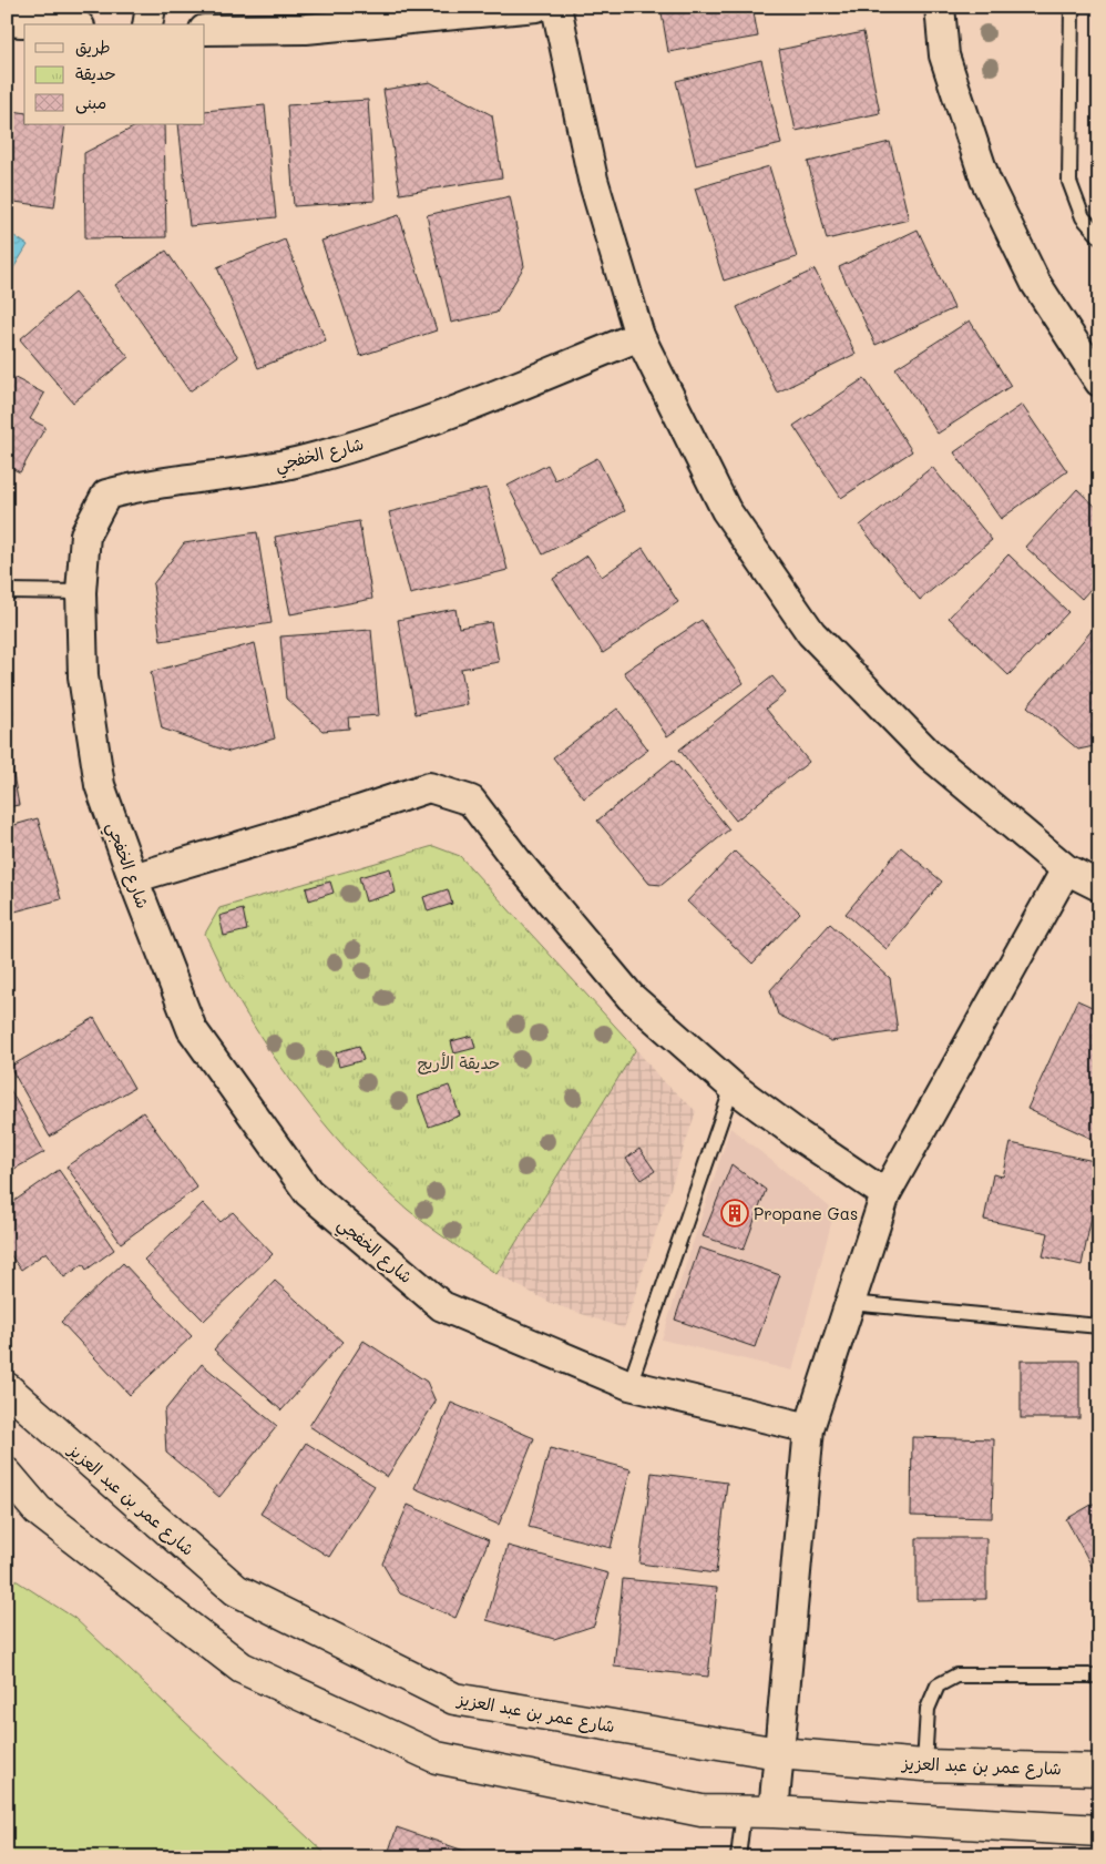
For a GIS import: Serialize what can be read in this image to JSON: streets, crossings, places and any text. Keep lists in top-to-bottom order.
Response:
{
  "streets": {
    "street": ["شارع الخفجي", "شارع عمر بن عبد العزيز"]
  },
  "parks": ["حديقة الأريج"],
  "places": {
    "building": ["Propane Gas"]
  },
  "legend": ["طريق", "حديقة", "مبنى"]
}
